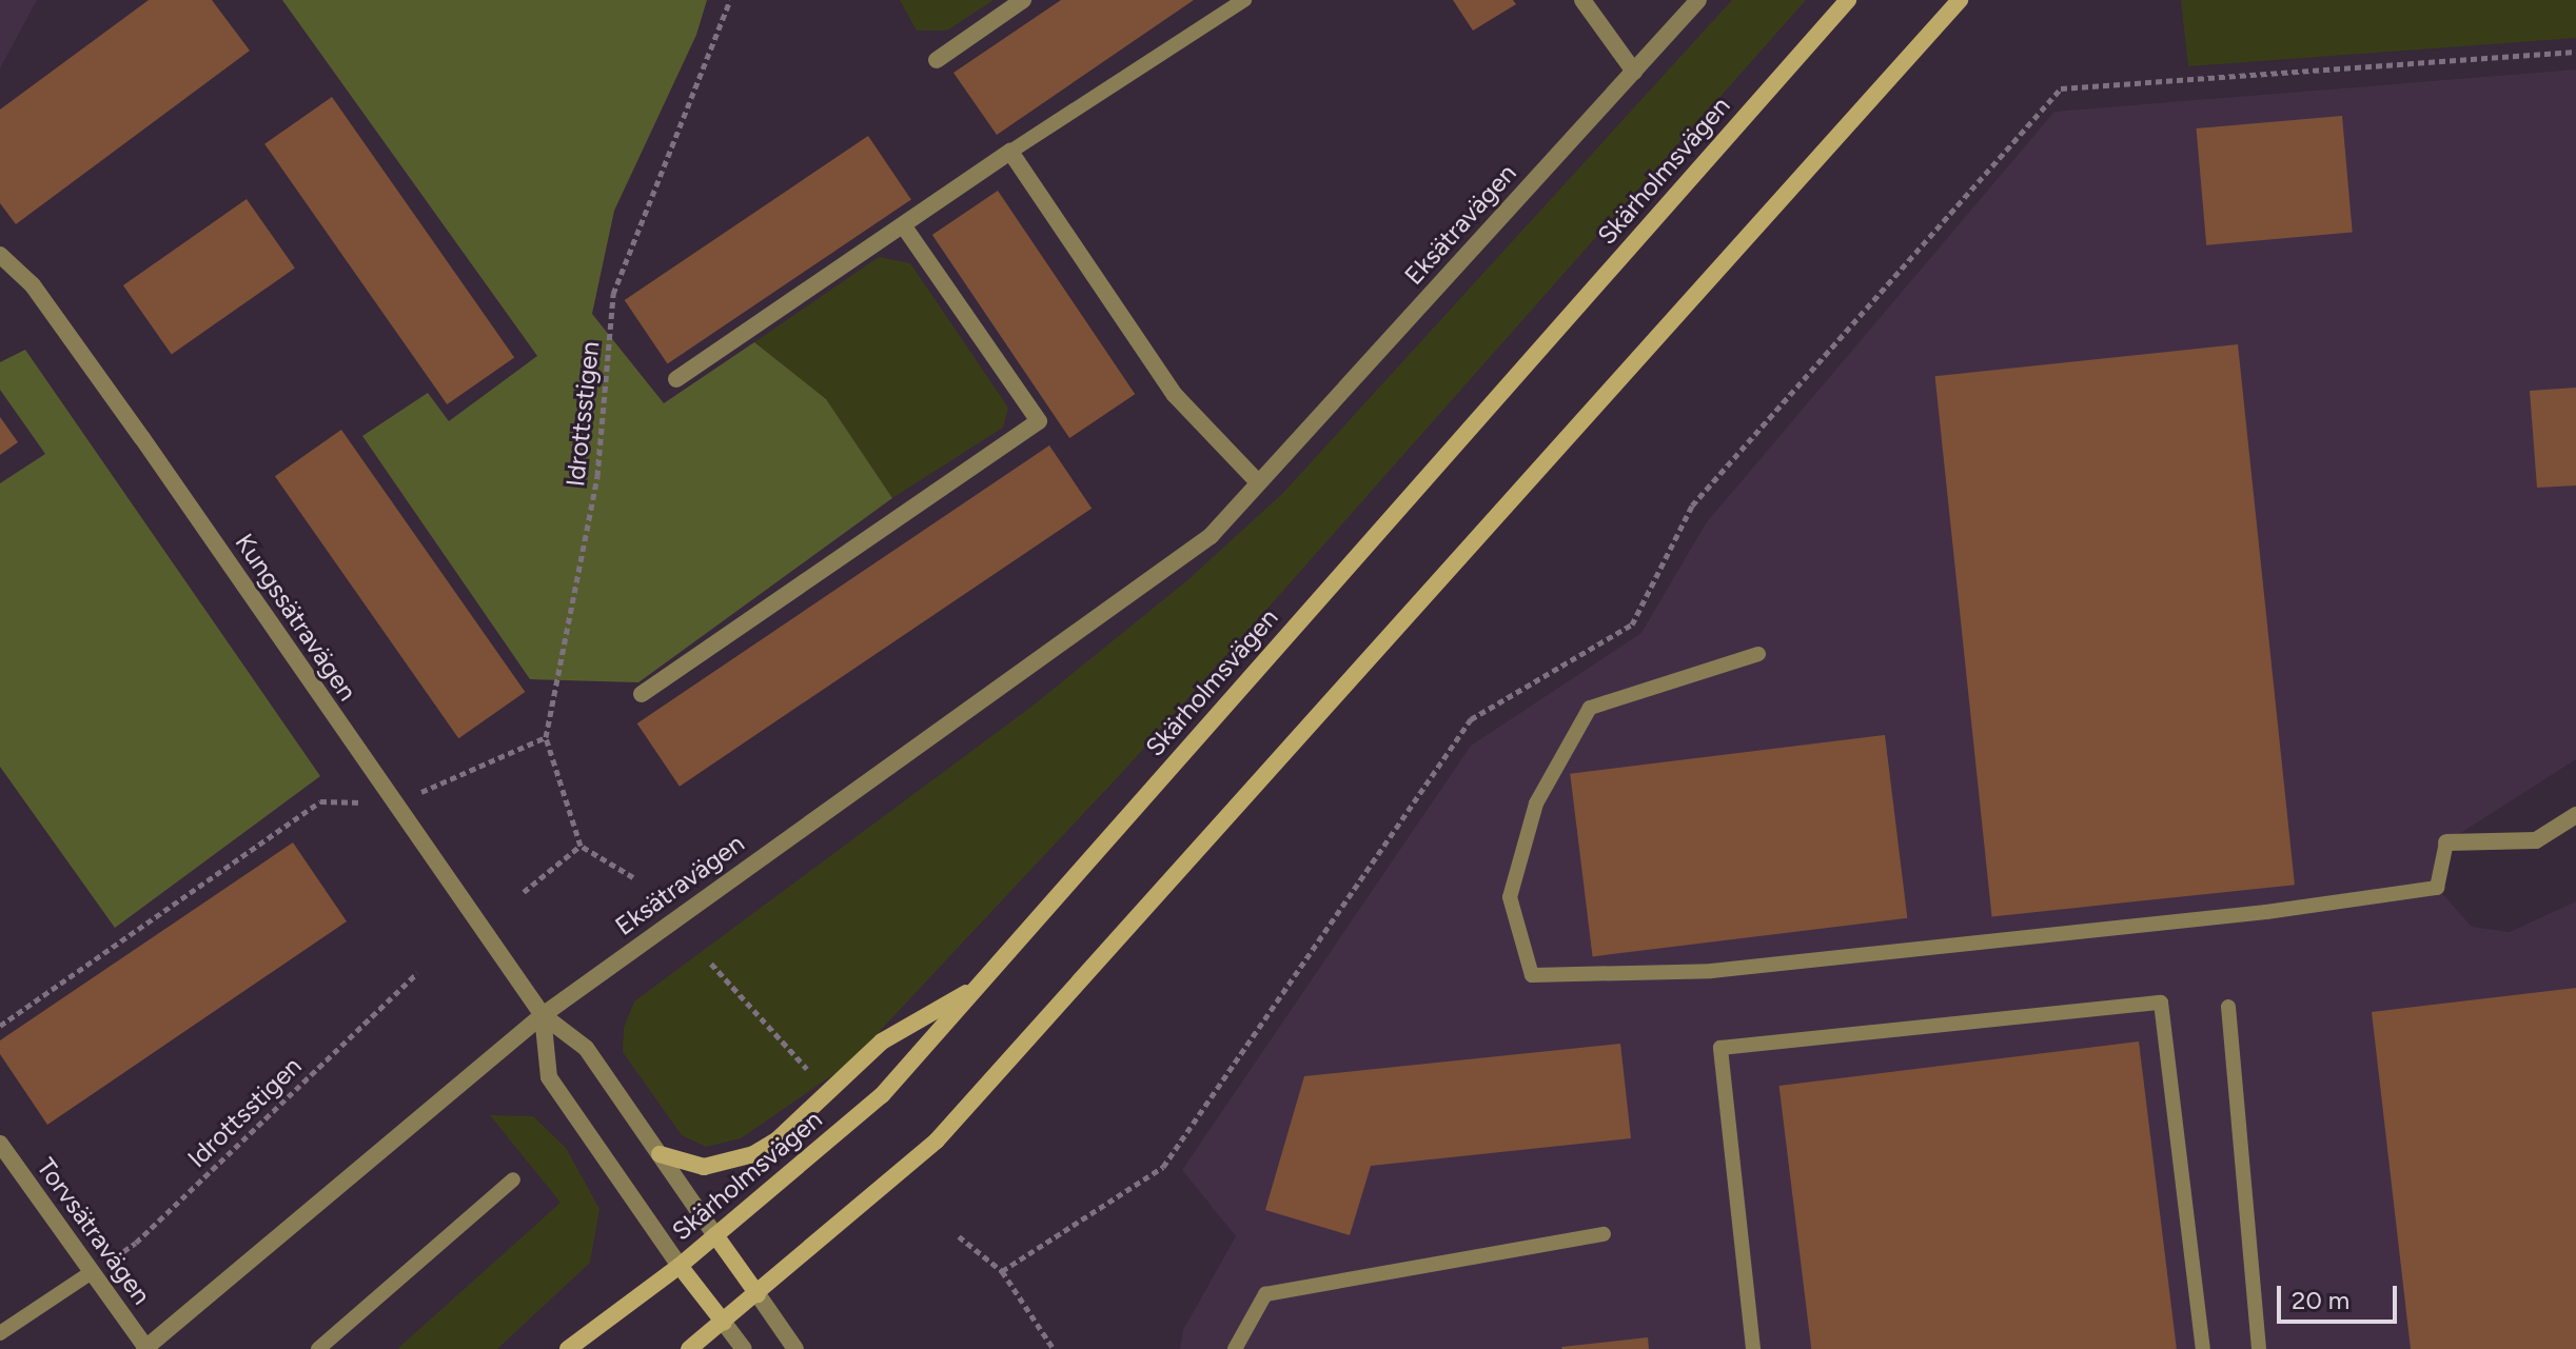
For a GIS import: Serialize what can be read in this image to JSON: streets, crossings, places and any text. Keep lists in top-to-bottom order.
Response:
{
  "streets": {
    "main road": ["Skärholmsvägen"],
    "street": ["Eksätravägen", "Kungssätravägen", "Torvsätravägen"],
    "path": ["Idrottsstigen"]
  },
  "crossings": [
    ["Skärholmsvägen", "Kungssätravägen"],
    ["Eksätravägen", "Kungssätravägen"],
    ["Eksätravägen", "Torvsätravägen"],
    ["Idrottsstigen", "Torvsätravägen"]
  ],
  "scale_bar": "20 m"
}
